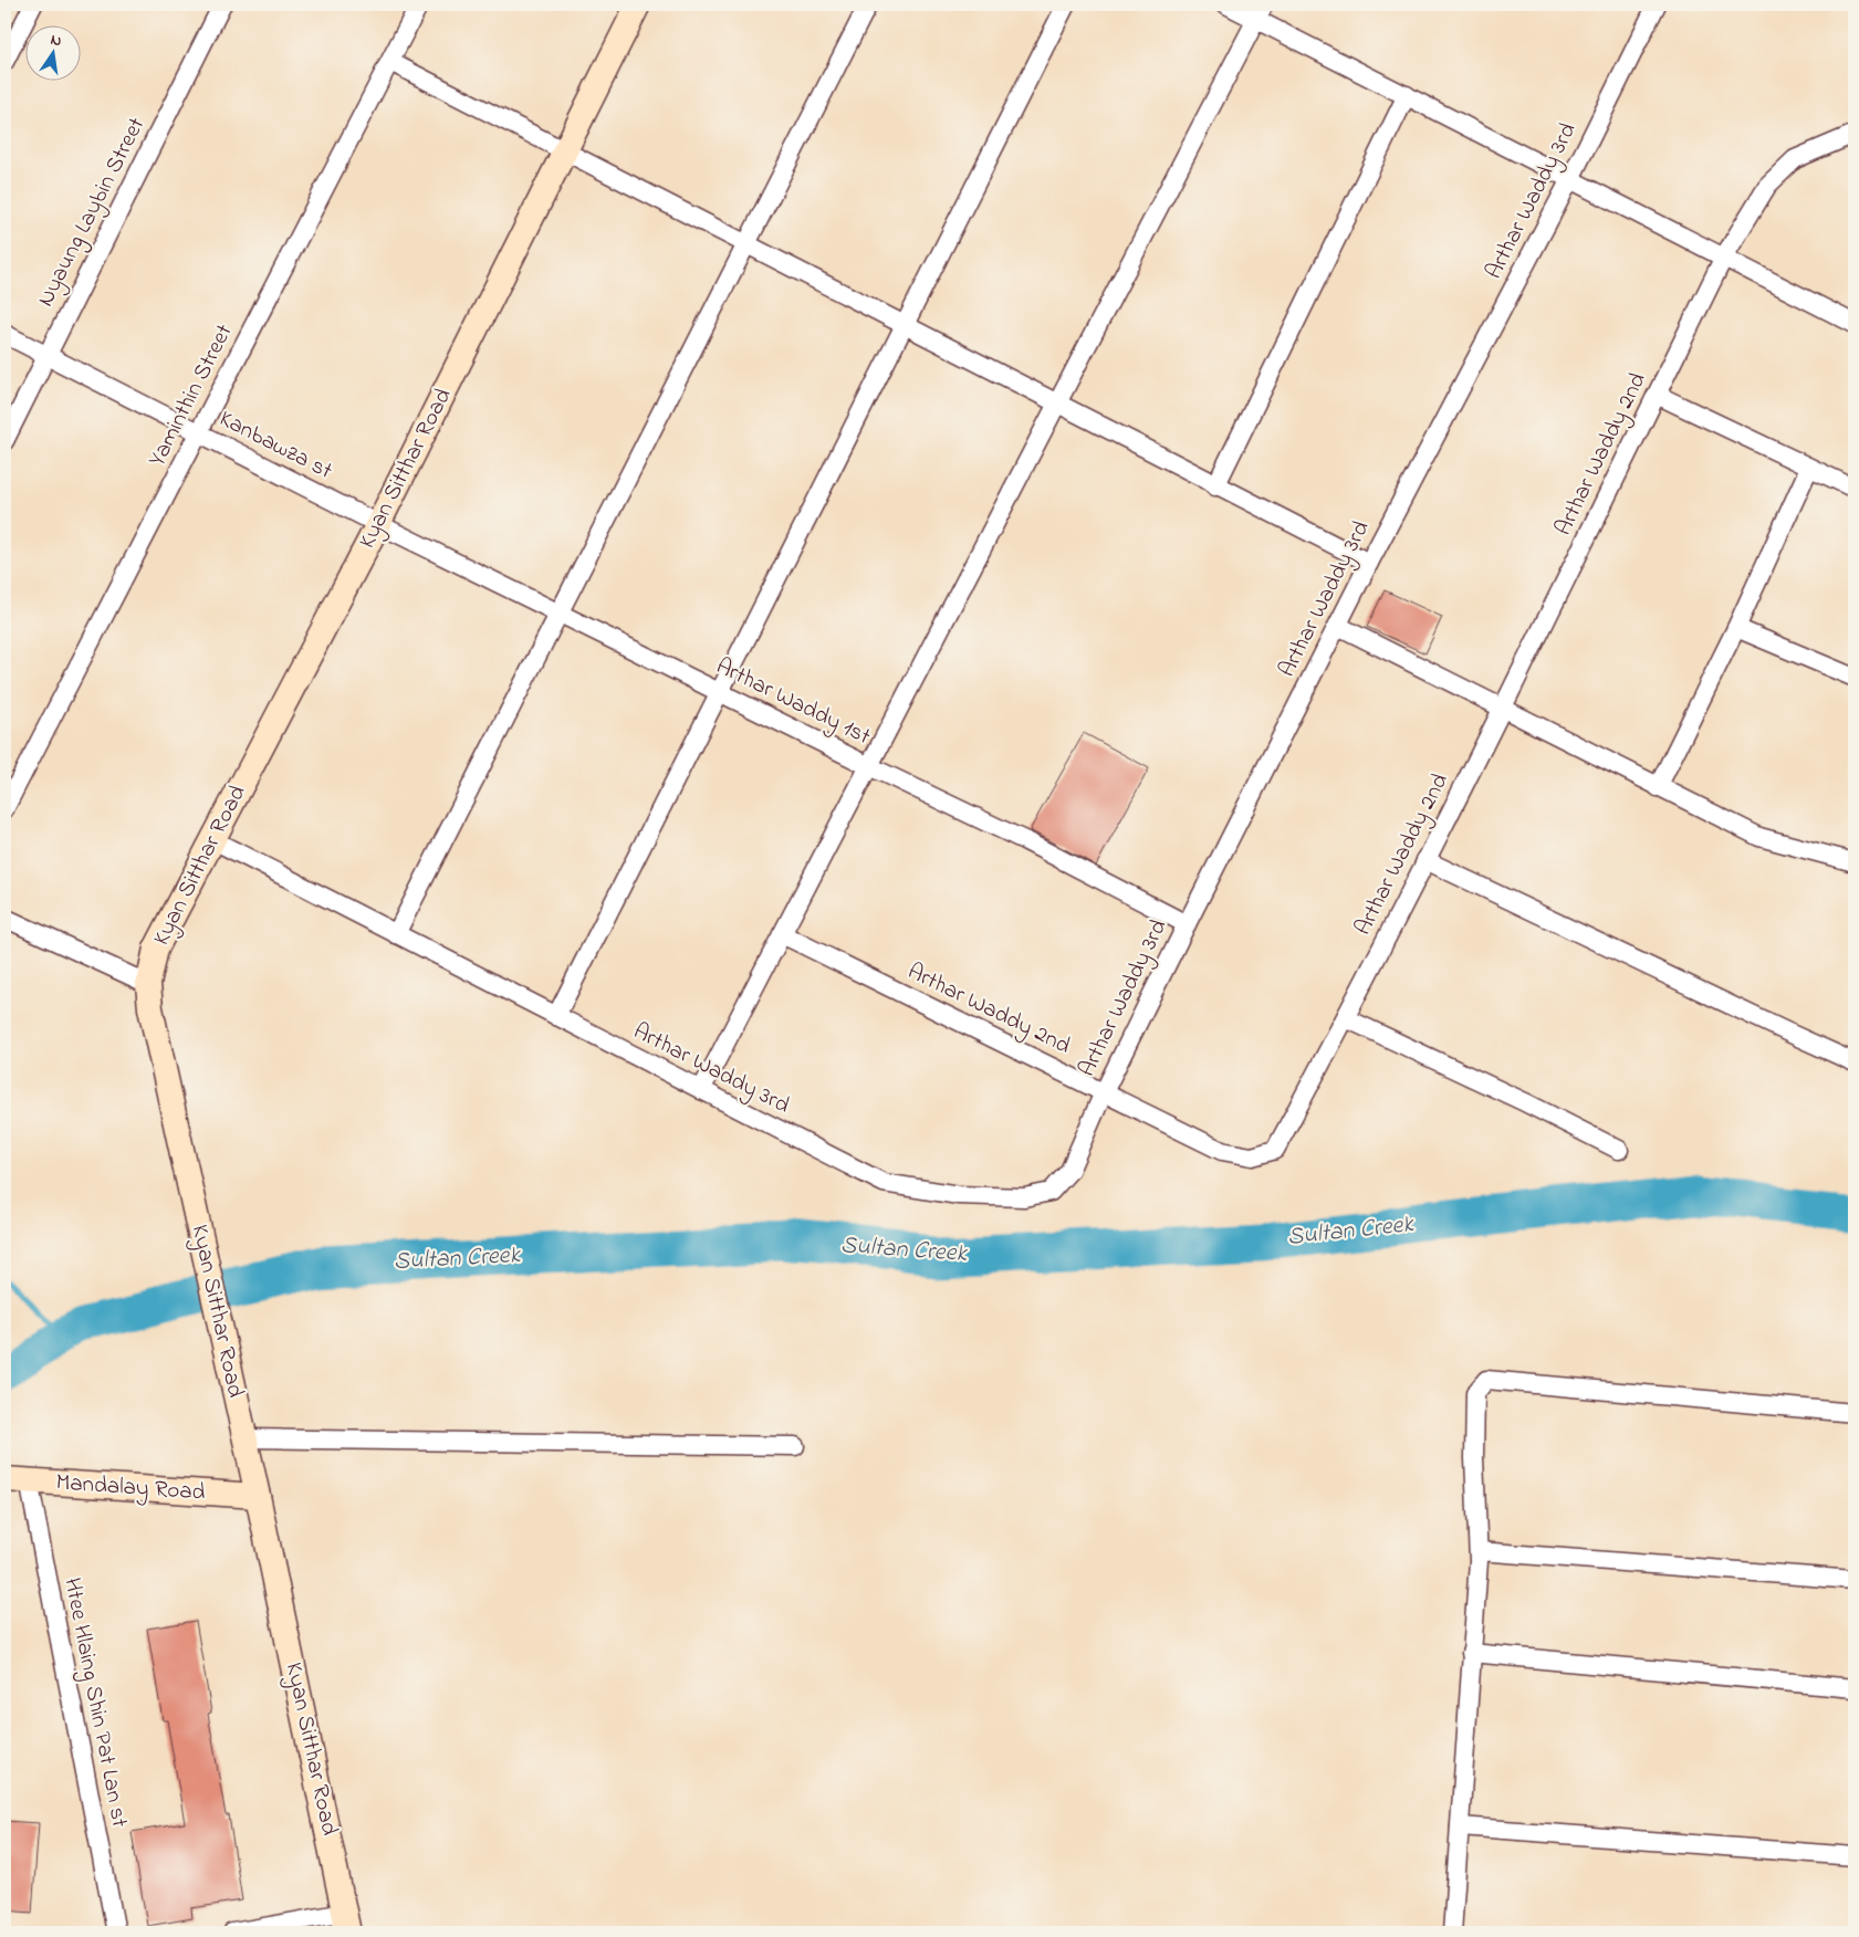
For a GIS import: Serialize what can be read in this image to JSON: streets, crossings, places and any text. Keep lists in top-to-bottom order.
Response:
{
  "streets": {
    "main road": ["Kyan Sitthar Road", "Mandalay Road"],
    "street": [
      "Arthar Waddy 3rd",
      "Nyaung Laybin Street",
      "Yaminthin Street",
      "Kanbawza st",
      "Arthar Waddy 2nd",
      "Arthar Waddy 1st",
      "Htee Hlaing Shin Pat Lan st"
    ]
  },
  "crossings": [
    ["Arthar Waddy 3rd", "Arthar Waddy 2nd"],
    ["Arthar Waddy 3rd", "Kyan Sitthar Road"],
    ["Arthar Waddy 3rd", "Arthar Waddy 1st"],
    ["Nyaung Laybin Street", "Kanbawza st"],
    ["Yaminthin Street", "Kanbawza st"],
    ["Kanbawza st", "Kyan Sitthar Road"],
    ["Kanbawza st", "Arthar Waddy 1st"],
    ["Kyan Sitthar Road", "Arthar Waddy 1st"],
    ["Kyan Sitthar Road", "Mandalay Road"],
    ["Mandalay Road", "Htee Hlaing Shin Pat Lan st"]
  ],
  "water": ["Sultan Creek"],
  "north": "top"
}
